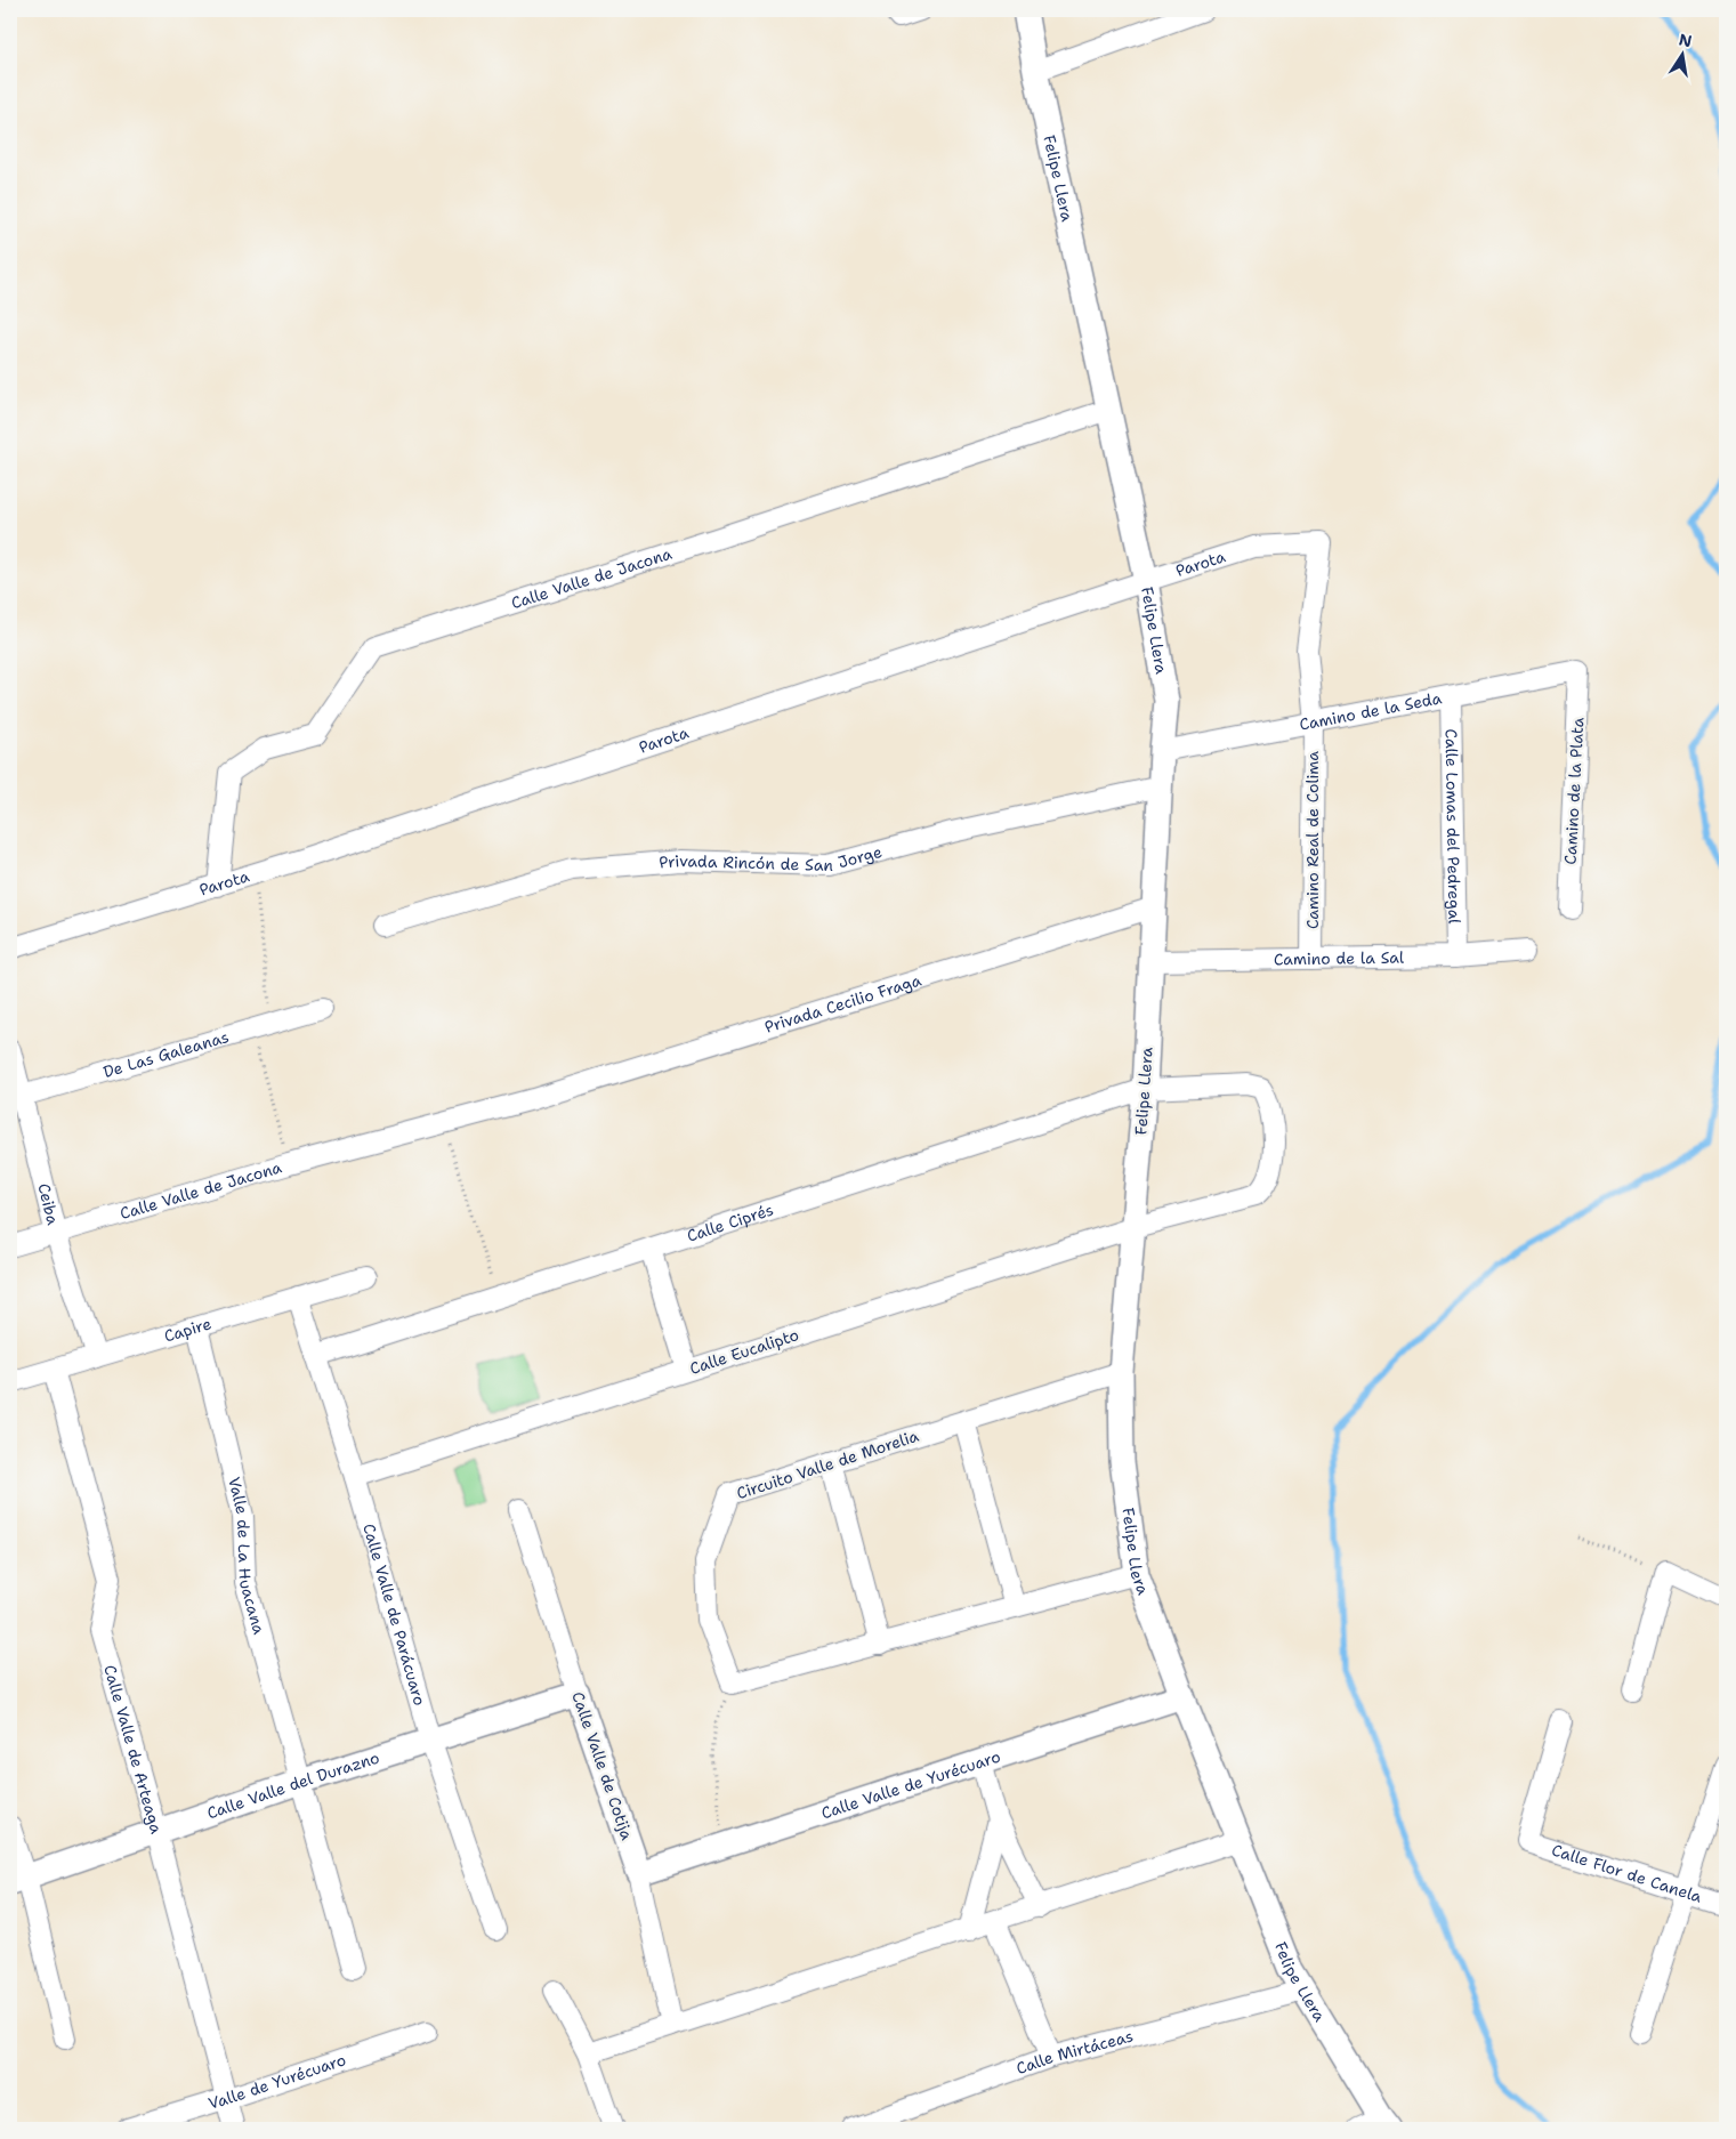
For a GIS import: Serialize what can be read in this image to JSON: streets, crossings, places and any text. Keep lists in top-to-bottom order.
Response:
{
  "streets": {
    "street": [
      "Felipe Llera",
      "Parota",
      "Calle Valle de Jacona",
      "Camino de la Seda",
      "Camino de la Plata",
      "Calle Lomas del Pedregal",
      "Camino Real de Colima",
      "Privada Rincón de San Jorge",
      "Camino de la Sal",
      "Privada Cecilio Fraga",
      "De Las Galeanas",
      "Ceiba",
      "Calle Ciprés",
      "Capire",
      "Calle Eucalipto",
      "Circuito Valle de Morelia",
      "Valle de La Huacana",
      "Calle Valle de Parácuaro",
      "Calle Valle de Arteaga",
      "Calle Valle de Cotija",
      "Calle Valle de Yurécuaro",
      "Calle Valle del Durazno",
      "Calle Flor de Canela",
      "Calle Mirtáceas",
      "Valle de Yurécuaro"
    ]
  },
  "crossings": [
    ["Felipe Llera", "Parota"],
    ["Felipe Llera", "Calle Valle de Jacona"],
    ["Felipe Llera", "Camino de la Seda"],
    ["Felipe Llera", "Privada Rincón de San Jorge"],
    ["Felipe Llera", "Camino de la Sal"],
    ["Felipe Llera", "Privada Cecilio Fraga"],
    ["Felipe Llera", "Calle Ciprés"],
    ["Felipe Llera", "Calle Eucalipto"],
    ["Felipe Llera", "Circuito Valle de Morelia"],
    ["Felipe Llera", "Calle Valle de Yurécuaro"],
    ["Felipe Llera", "Calle Mirtáceas"],
    ["Parota", "Calle Valle de Jacona"],
    ["Parota", "Camino Real de Colima"],
    ["Calle Valle de Jacona", "Privada Cecilio Fraga"],
    ["Calle Valle de Jacona", "De Las Galeanas"],
    ["Calle Valle de Jacona", "Ceiba"],
    ["Camino de la Seda", "Camino de la Plata"],
    ["Camino de la Seda", "Calle Lomas del Pedregal"],
    ["Camino de la Seda", "Camino Real de Colima"],
    ["Calle Lomas del Pedregal", "Camino de la Sal"],
    ["Camino Real de Colima", "Camino de la Sal"],
    ["De Las Galeanas", "Ceiba"],
    ["Ceiba", "Capire"],
    ["Calle Ciprés", "Calle Eucalipto"],
    ["Calle Ciprés", "Calle Valle de Parácuaro"],
    ["Capire", "Valle de La Huacana"],
    ["Capire", "Calle Valle de Parácuaro"],
    ["Capire", "Calle Valle de Arteaga"],
    ["Calle Eucalipto", "Calle Valle de Parácuaro"],
    ["Valle de La Huacana", "Calle Valle del Durazno"],
    ["Calle Valle de Parácuaro", "Calle Valle del Durazno"],
    ["Calle Valle de Arteaga", "Calle Valle del Durazno"],
    ["Calle Valle de Arteaga", "Valle de Yurécuaro"],
    ["Calle Valle de Cotija", "Calle Valle de Yurécuaro"],
    ["Calle Valle de Cotija", "Calle Valle del Durazno"]
  ],
  "north": "top"
}
